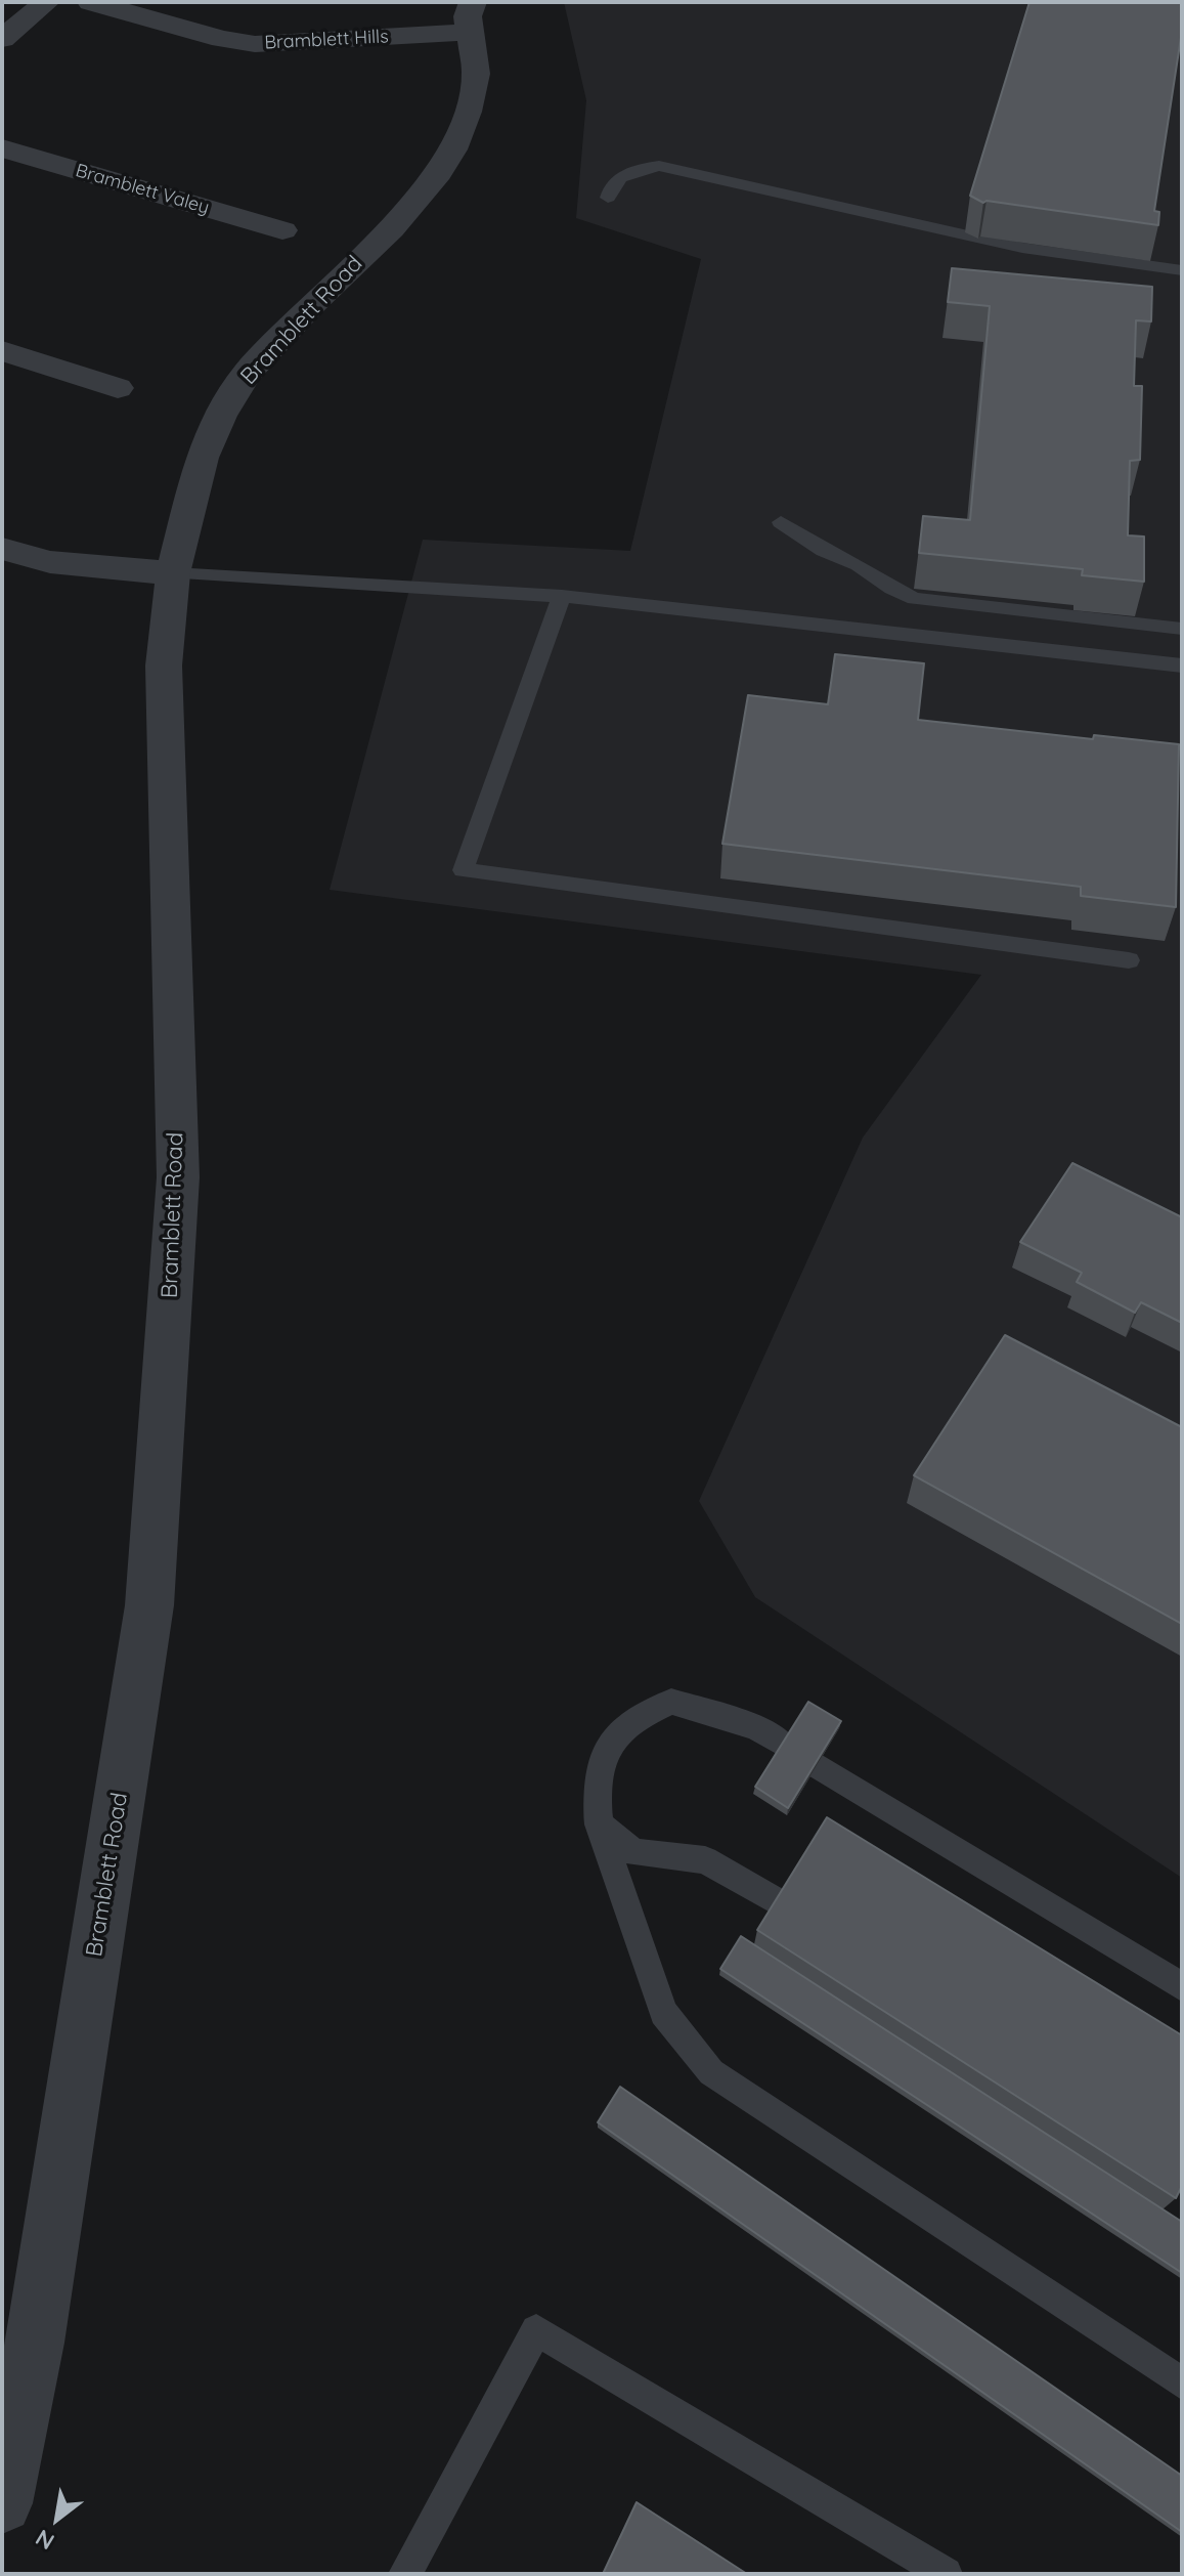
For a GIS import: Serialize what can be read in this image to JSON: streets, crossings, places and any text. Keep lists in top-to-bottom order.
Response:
{
  "streets": {
    "street": ["Bramblett Hills", "Bramblett Valey", "Bramblett Road"]
  },
  "crossings": [
    ["Bramblett Hills", "Bramblett Road"]
  ],
  "north": "bottom left"
}
